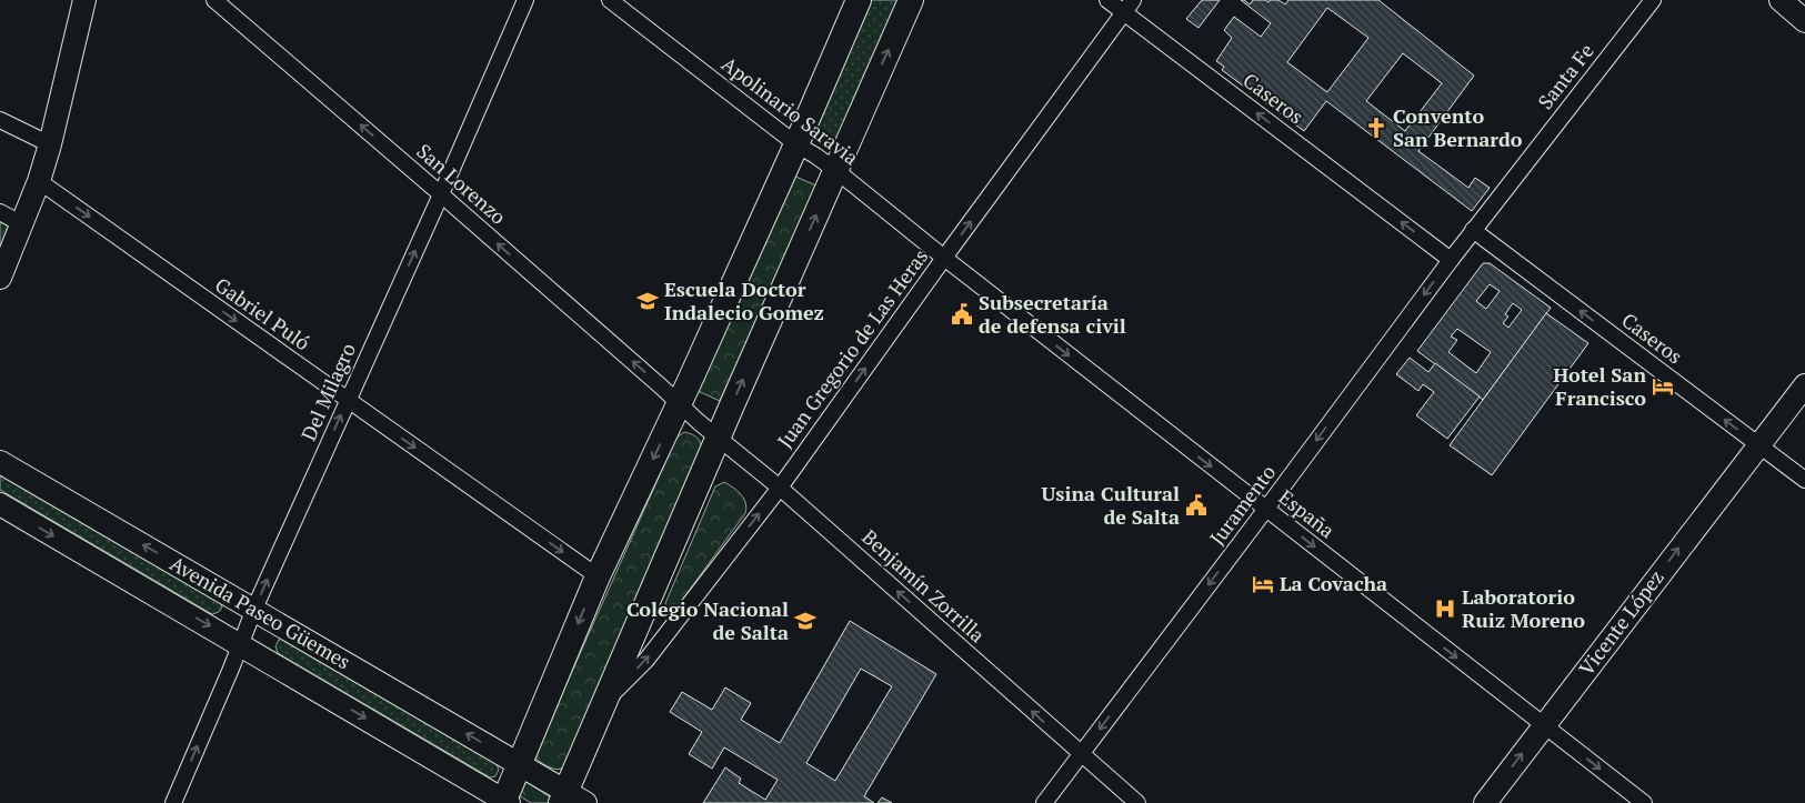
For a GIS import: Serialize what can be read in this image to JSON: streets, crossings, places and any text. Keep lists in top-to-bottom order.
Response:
{
  "streets": {
    "street": [
      "Santa Fe",
      "Caseros",
      "Apolinario Saravia",
      "San Lorenzo",
      "Gabriel Puló",
      "Juan Gregorio de Las Heras",
      "Del Milagro",
      "Juramento",
      "España",
      "Benjamín Zorrilla",
      "Avenida Paseo Güemes",
      "Vicente López"
    ]
  },
  "crossings": [
    ["Santa Fe", "Caseros"],
    ["Santa Fe", "Juramento"],
    ["Caseros", "Juan Gregorio de Las Heras"],
    ["Caseros", "Juramento"],
    ["Caseros", "Vicente López"],
    ["Apolinario Saravia", "Juan Gregorio de Las Heras"],
    ["Apolinario Saravia", "España"],
    ["San Lorenzo", "Del Milagro"],
    ["San Lorenzo", "Benjamín Zorrilla"],
    ["Gabriel Puló", "Del Milagro"],
    ["Juan Gregorio de Las Heras", "España"],
    ["Juan Gregorio de Las Heras", "Benjamín Zorrilla"],
    ["Del Milagro", "Avenida Paseo Güemes"],
    ["Juramento", "España"],
    ["Juramento", "Benjamín Zorrilla"],
    ["España", "Vicente López"]
  ],
  "one_way": [
    "Caseros",
    "San Lorenzo",
    "Gabriel Puló",
    "Juan Gregorio de Las Heras",
    "Del Milagro",
    "Juramento",
    "España",
    "Benjamín Zorrilla",
    "Vicente López"
  ],
  "places": {
    "church": ["Convento San Bernardo"],
    "school or university": ["Escuela Doctor Indalecio Gomez", "Colegio Nacional de Salta"],
    "public building": ["Subsecretaría de defensa civil", "Usina Cultural de Salta"],
    "hotel": ["Hotel San Francisco", "La Covacha"],
    "hospital": ["Laboratorio Ruiz Moreno"]
  }
}
